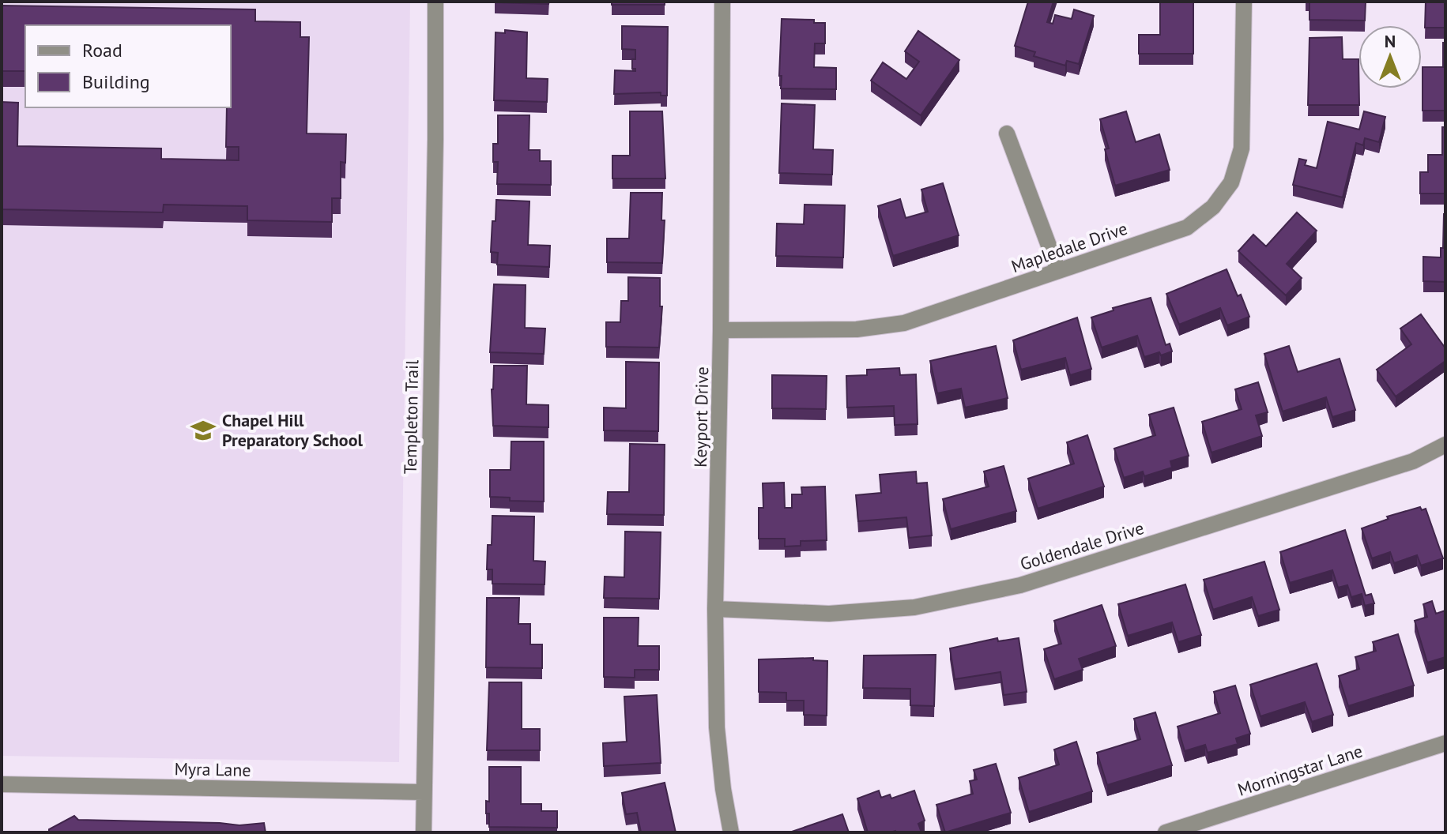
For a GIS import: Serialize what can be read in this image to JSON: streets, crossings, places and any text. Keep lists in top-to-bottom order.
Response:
{
  "streets": {
    "street": [
      "Mapledale Drive",
      "Templeton Trail",
      "Keyport Drive",
      "Goldendale Drive",
      "Myra Lane",
      "Morningstar Lane"
    ]
  },
  "crossings": [
    ["Mapledale Drive", "Keyport Drive"],
    ["Templeton Trail", "Myra Lane"],
    ["Keyport Drive", "Goldendale Drive"]
  ],
  "places": {
    "school or university": ["Chapel Hill Preparatory School"]
  },
  "legend": ["Road", "Building"],
  "north": "top"
}
